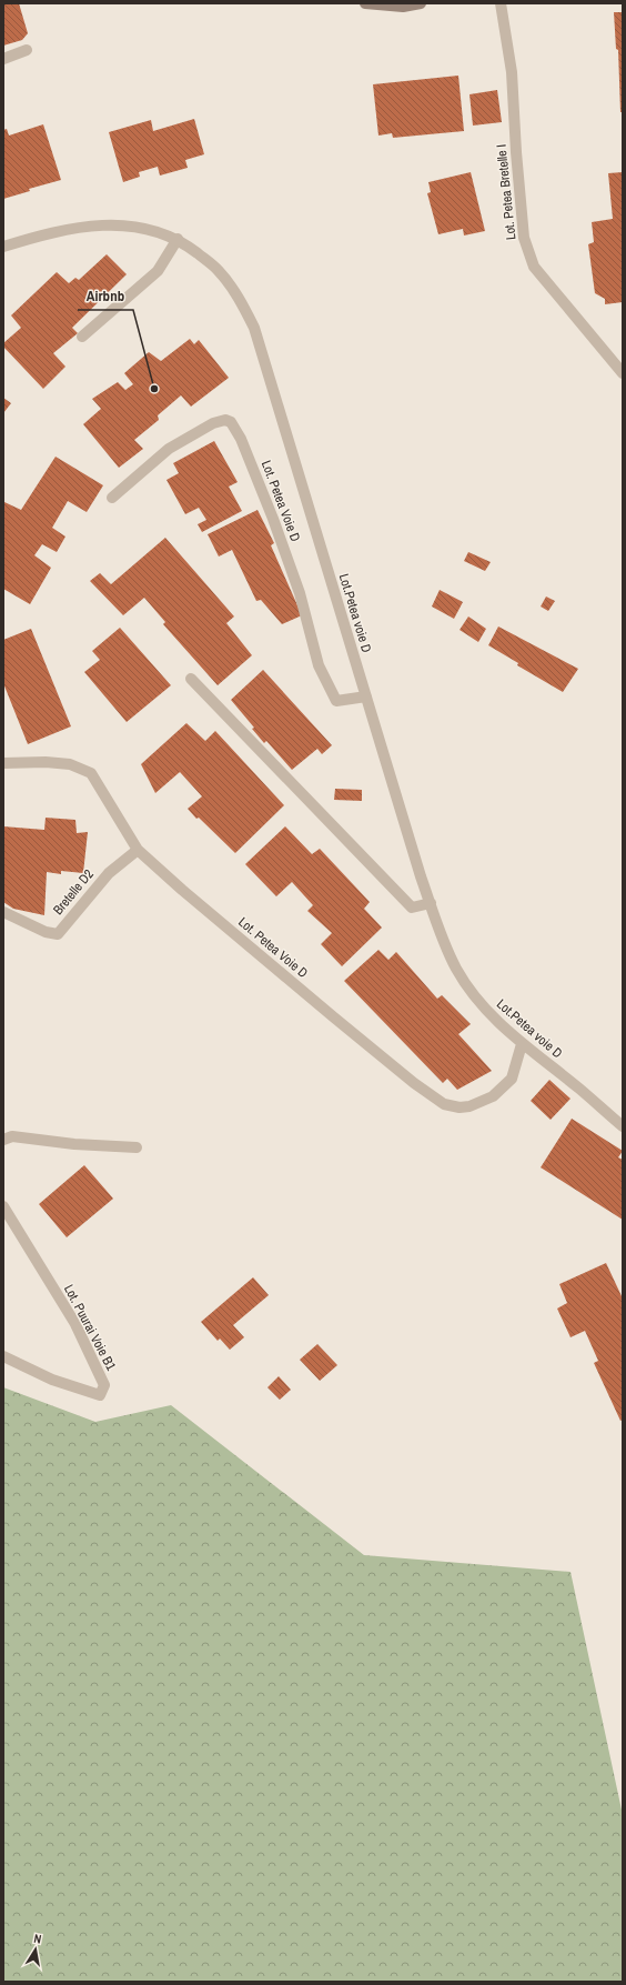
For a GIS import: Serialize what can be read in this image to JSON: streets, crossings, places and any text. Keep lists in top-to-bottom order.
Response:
{
  "streets": {
    "street": [
      "Lot. Petea Bretelle I",
      "Lot. Petea Voie D",
      "Lot.Petea voie D",
      "Bretelle D2",
      "Lot. Puurai Voie B1"
    ]
  },
  "crossings": [
    ["Lot. Petea Voie D", "Lot.Petea voie D"],
    ["Lot. Petea Voie D", "Bretelle D2"]
  ],
  "places": ["Airbnb"],
  "north": "top"
}
